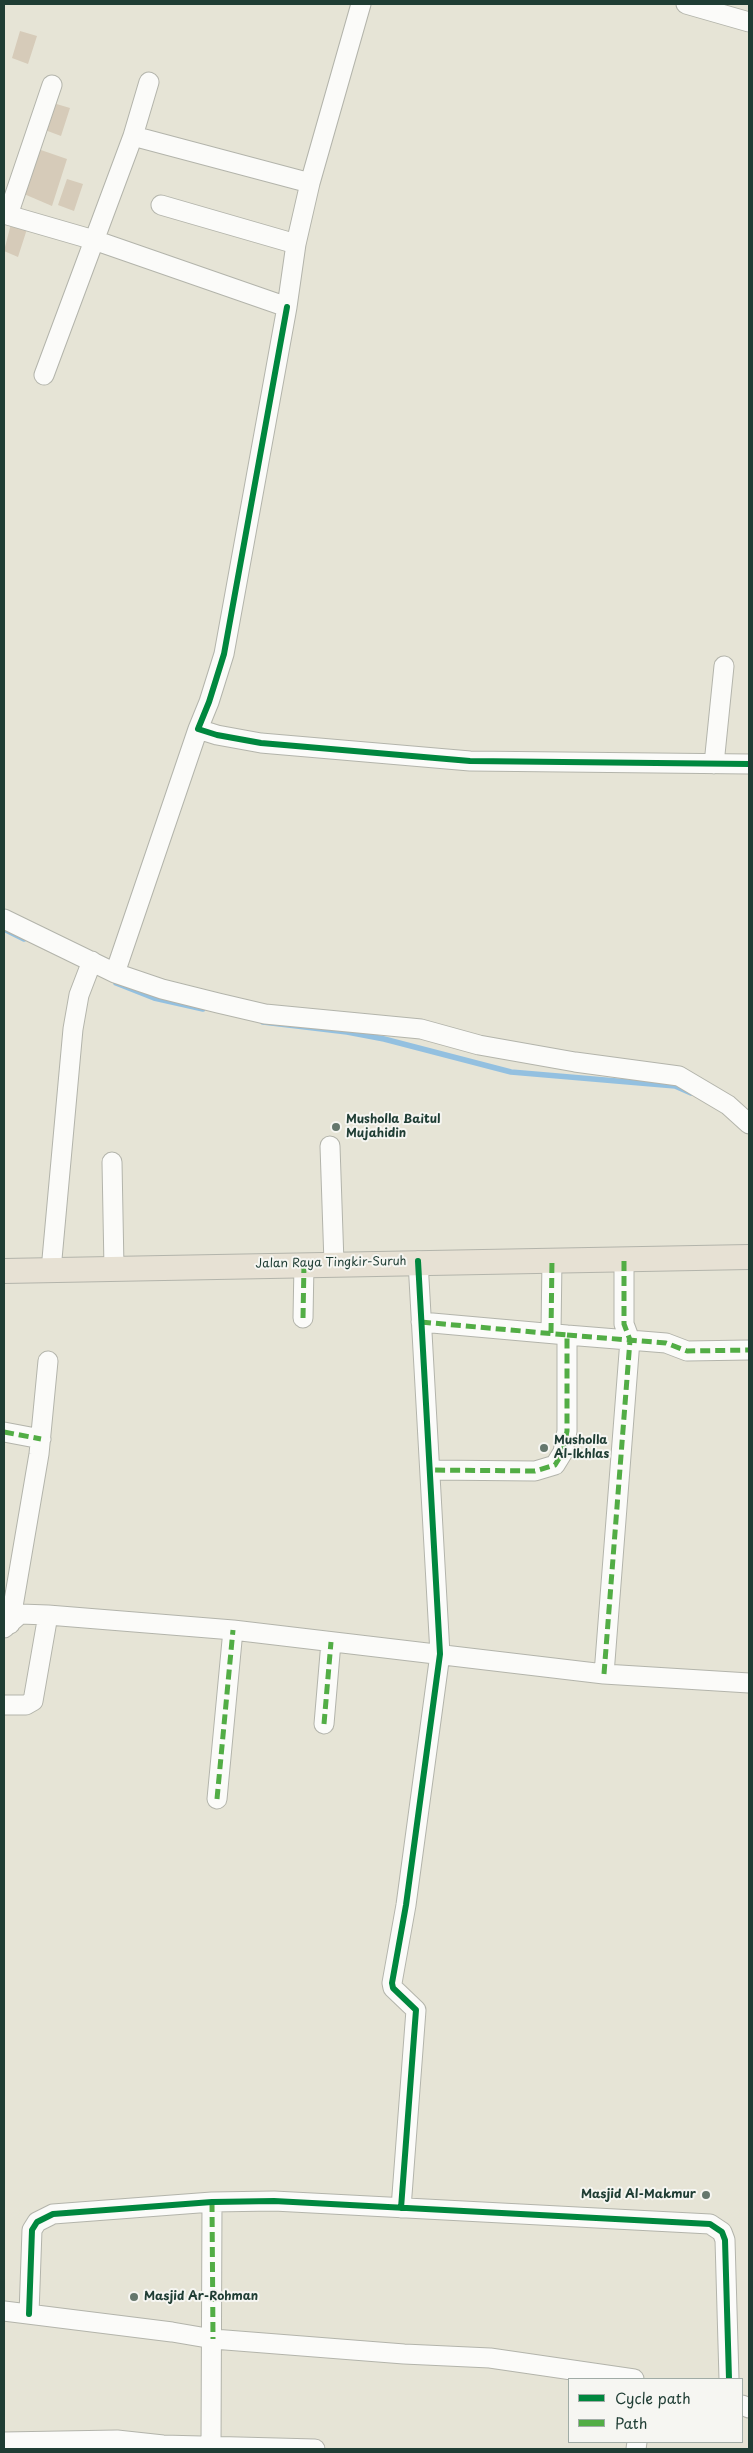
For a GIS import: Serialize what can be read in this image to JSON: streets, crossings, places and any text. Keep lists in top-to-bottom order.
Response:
{
  "streets": {
    "main road": ["Jalan Raya Tingkir-Suruh"]
  },
  "places": [
    "Musholla Baitul Mujahidin",
    "Musholla Al-Ikhlas",
    "Masjid Al-Makmur",
    "Masjid Ar-Rohman"
  ],
  "legend": ["Cycle path", "Path"]
}
